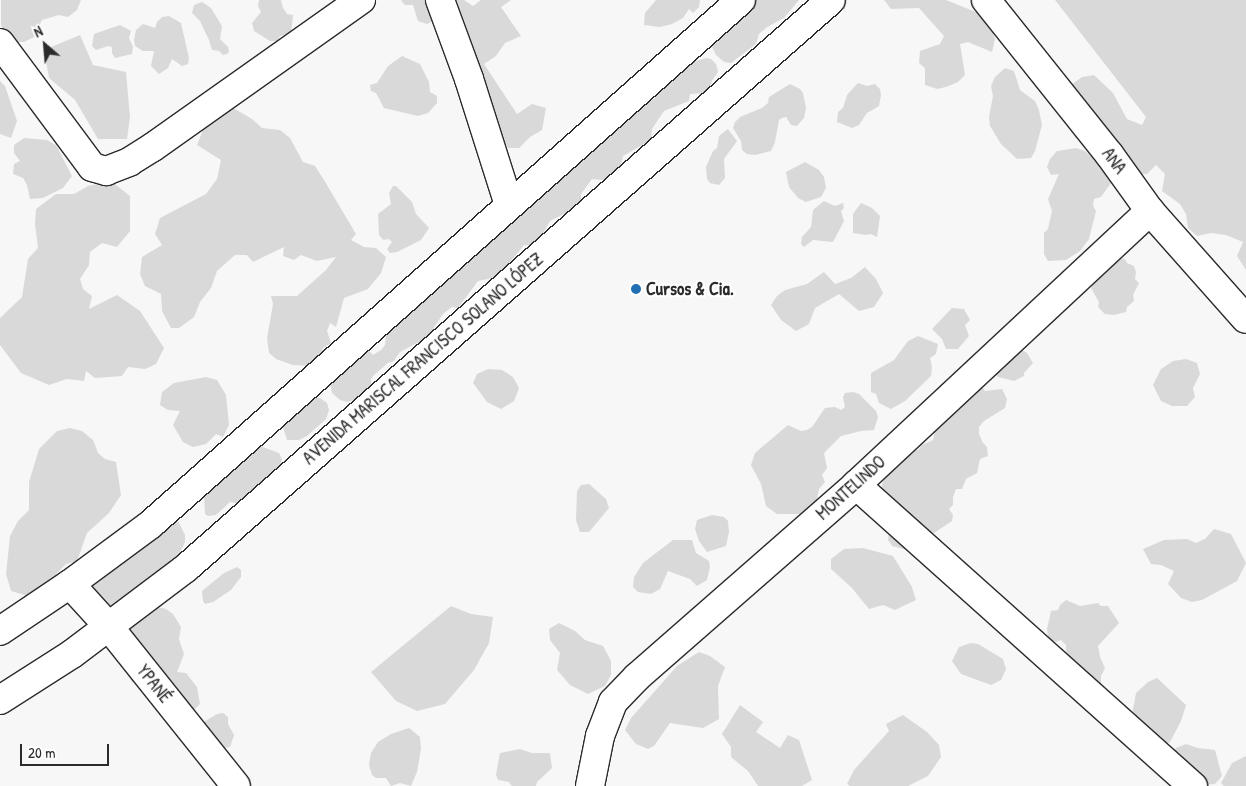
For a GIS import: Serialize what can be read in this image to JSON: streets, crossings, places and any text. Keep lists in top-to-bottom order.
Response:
{
  "streets": {
    "street": [
      "ANA",
      "AVENIDA MARISCAL FRANCISCO SOLANO LÓPEZ",
      "MONTELINDO",
      "YPANÉ"
    ]
  },
  "crossings": [
    ["ANA", "MONTELINDO"],
    ["AVENIDA MARISCAL FRANCISCO SOLANO LÓPEZ", "YPANÉ"]
  ],
  "places": ["Cursos & Cia."],
  "scale_bar": "20 m",
  "north": "top left"
}
